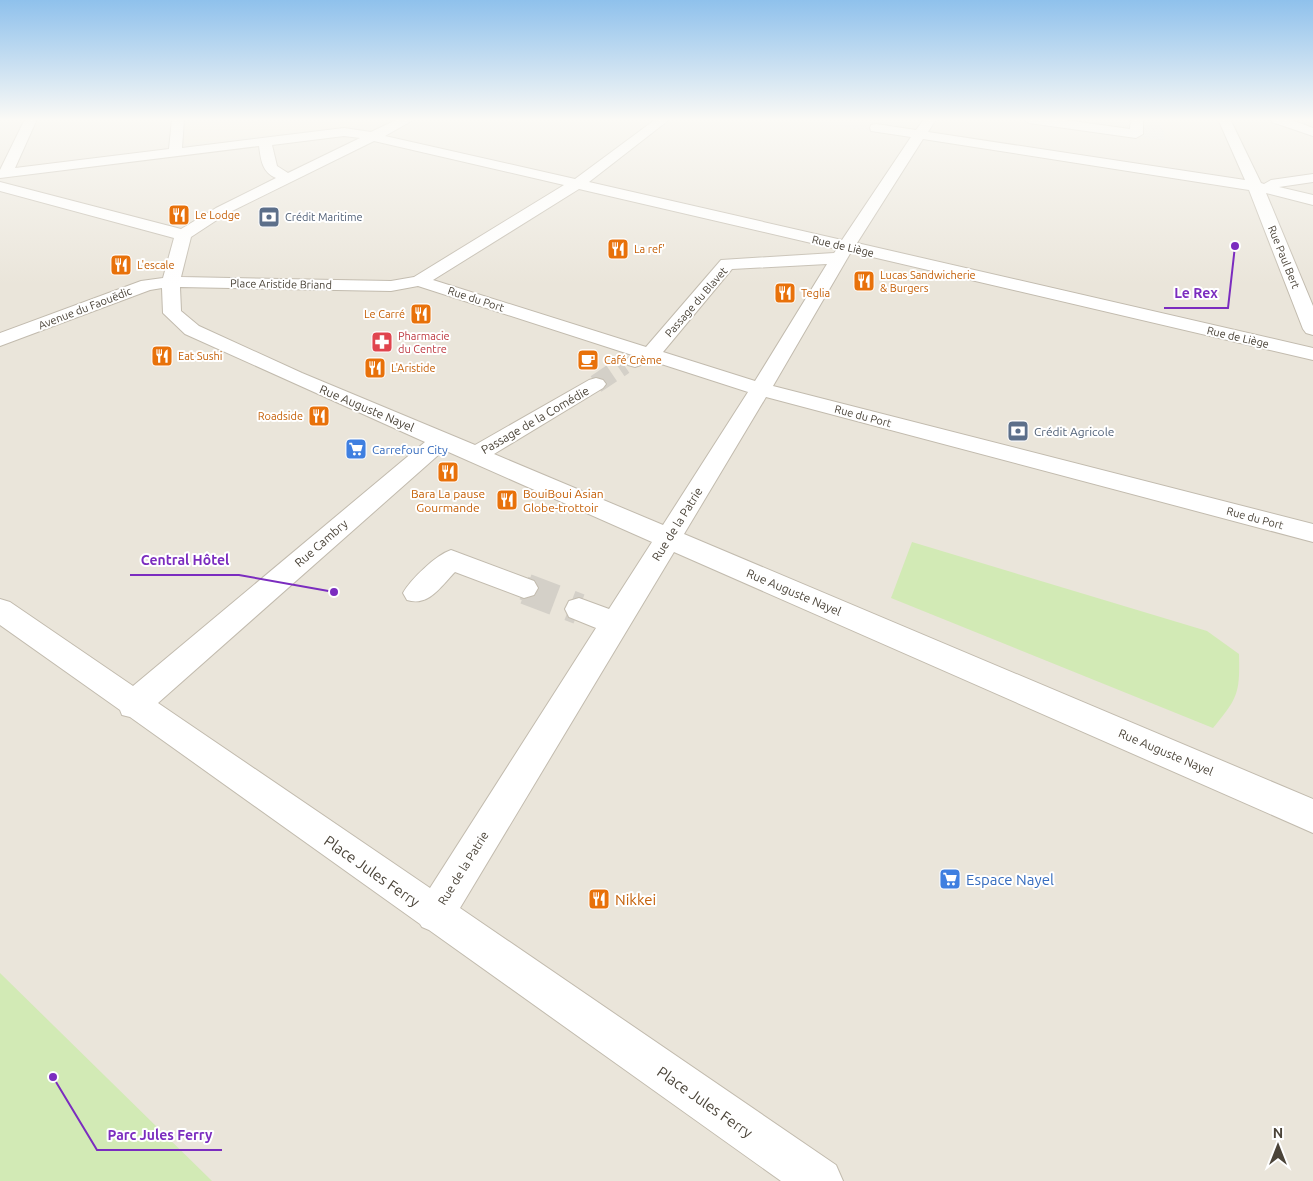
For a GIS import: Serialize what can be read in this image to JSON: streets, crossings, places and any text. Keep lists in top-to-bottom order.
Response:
{
  "streets": {
    "street": [
      "Rue de Liège",
      "Rue Paul Bert",
      "Place Aristide Briand",
      "Rue du Port",
      "Passage du Blavet",
      "Avenue du Faouëdic",
      "Rue Auguste Nayel",
      "Passage de la Comédie",
      "Rue de la Patrie",
      "Rue Cambry",
      "Place Jules Ferry"
    ]
  },
  "crossings": [
    ["Rue de Liège", "Passage du Blavet"],
    ["Rue de Liège", "Rue de la Patrie"],
    ["Place Aristide Briand", "Rue du Port"],
    ["Place Aristide Briand", "Avenue du Faouëdic"],
    ["Place Aristide Briand", "Rue Auguste Nayel"],
    ["Rue du Port", "Passage du Blavet"],
    ["Rue du Port", "Rue de la Patrie"],
    ["Passage du Blavet", "Rue de la Patrie"],
    ["Avenue du Faouëdic", "Rue Auguste Nayel"],
    ["Rue Auguste Nayel", "Passage de la Comédie"],
    ["Rue Auguste Nayel", "Rue de la Patrie"],
    ["Rue Auguste Nayel", "Rue Cambry"],
    ["Rue de la Patrie", "Place Jules Ferry"],
    ["Rue Cambry", "Place Jules Ferry"]
  ],
  "places": {
    "restaurant": [
      "Le Lodge",
      "La ref'",
      "L'escale",
      "Lucas Sandwicherie & Burgers",
      "Teglia",
      "Le Carré",
      "Eat Sushi",
      "L'Aristide",
      "Roadside",
      "Bara La pause Gourmande",
      "BouiBoui Asian Globe-trottoir",
      "Nikkei"
    ],
    "bank": ["Crédit Maritime", "Crédit Agricole"],
    "other": ["Le Rex", "Central Hôtel", "Parc Jules Ferry"],
    "pharmacy": ["Pharmacie du Centre"],
    "cafe": ["Café Crème"],
    "supermarket": ["Carrefour City", "Espace Nayel"]
  },
  "north": "top"
}
